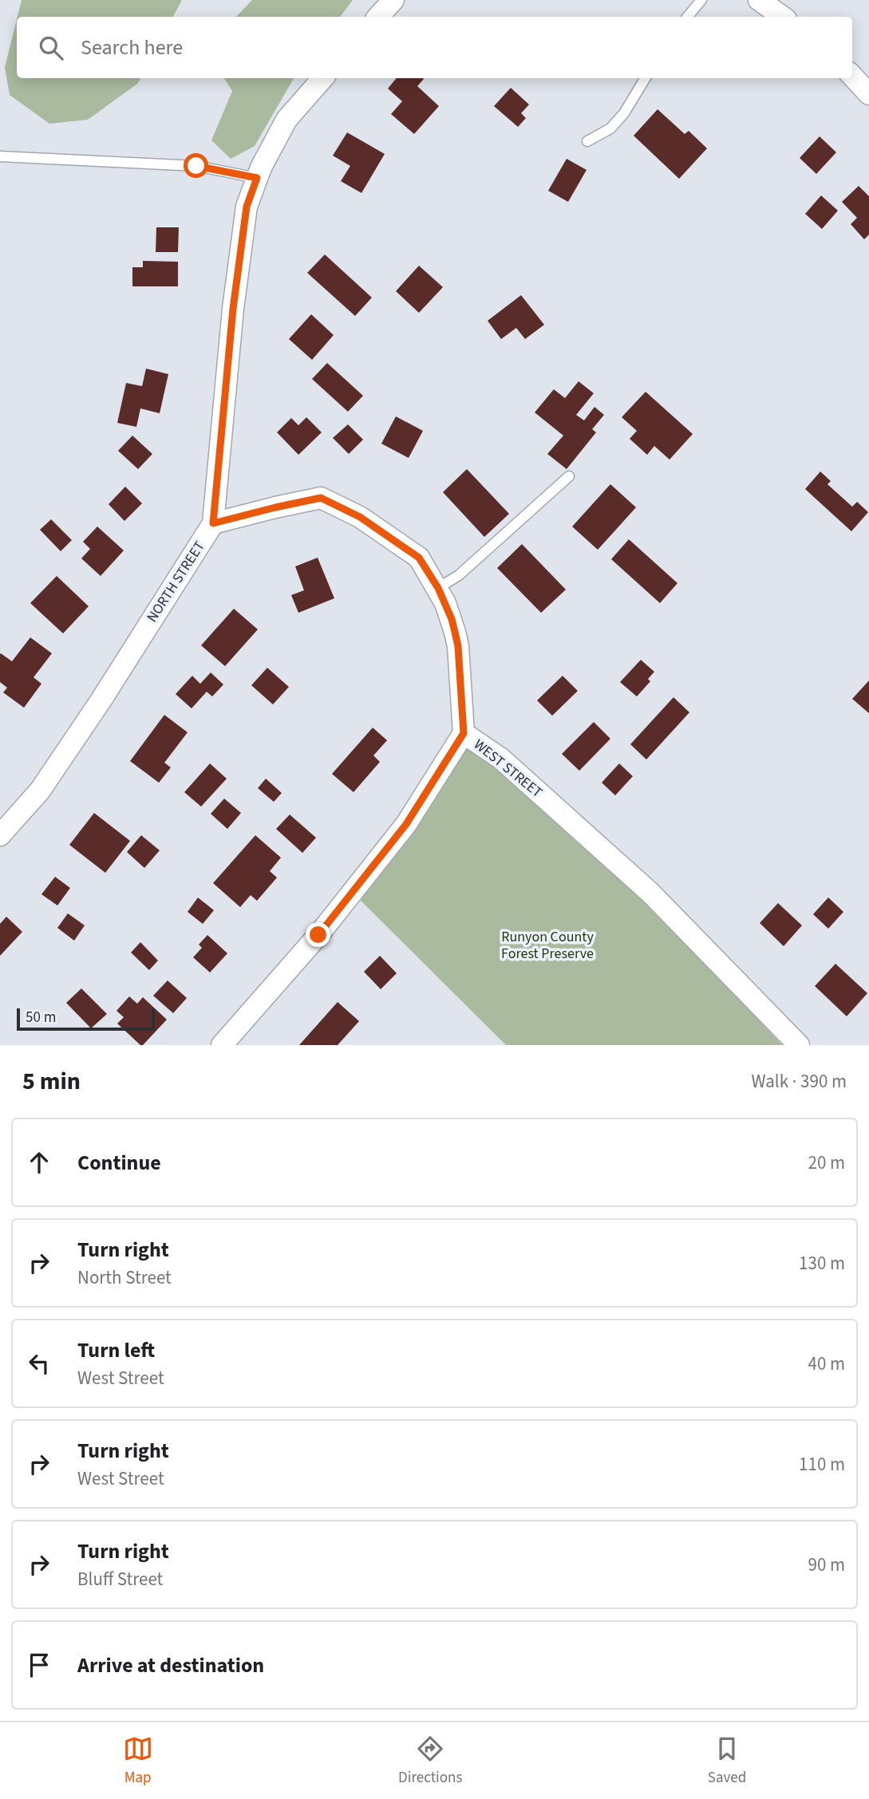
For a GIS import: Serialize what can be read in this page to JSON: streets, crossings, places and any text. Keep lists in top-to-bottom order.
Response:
{
  "streets": {
    "street": ["NORTH STREET", "WEST STREET"]
  },
  "crossings": [
    ["NORTH STREET", "WEST STREET"]
  ],
  "parks": ["Runyon County Forest Preserve"],
  "scale_bar": "50 m",
  "page": {
    "search": "Search here",
    "scale": "50 m",
    "heading": ["5 min", "Walk · 390 m"],
    "list": [
      ["Continue", "20 m"],
      ["Turn right", "North Street", "130 m"],
      ["Turn left", "West Street", "40 m"],
      ["Turn right", "West Street", "110 m"],
      ["Turn right", "Bluff Street", "90 m"],
      "Arrive at destination"
    ],
    "nav": ["Map", "Directions", "Saved"]
  }
}
